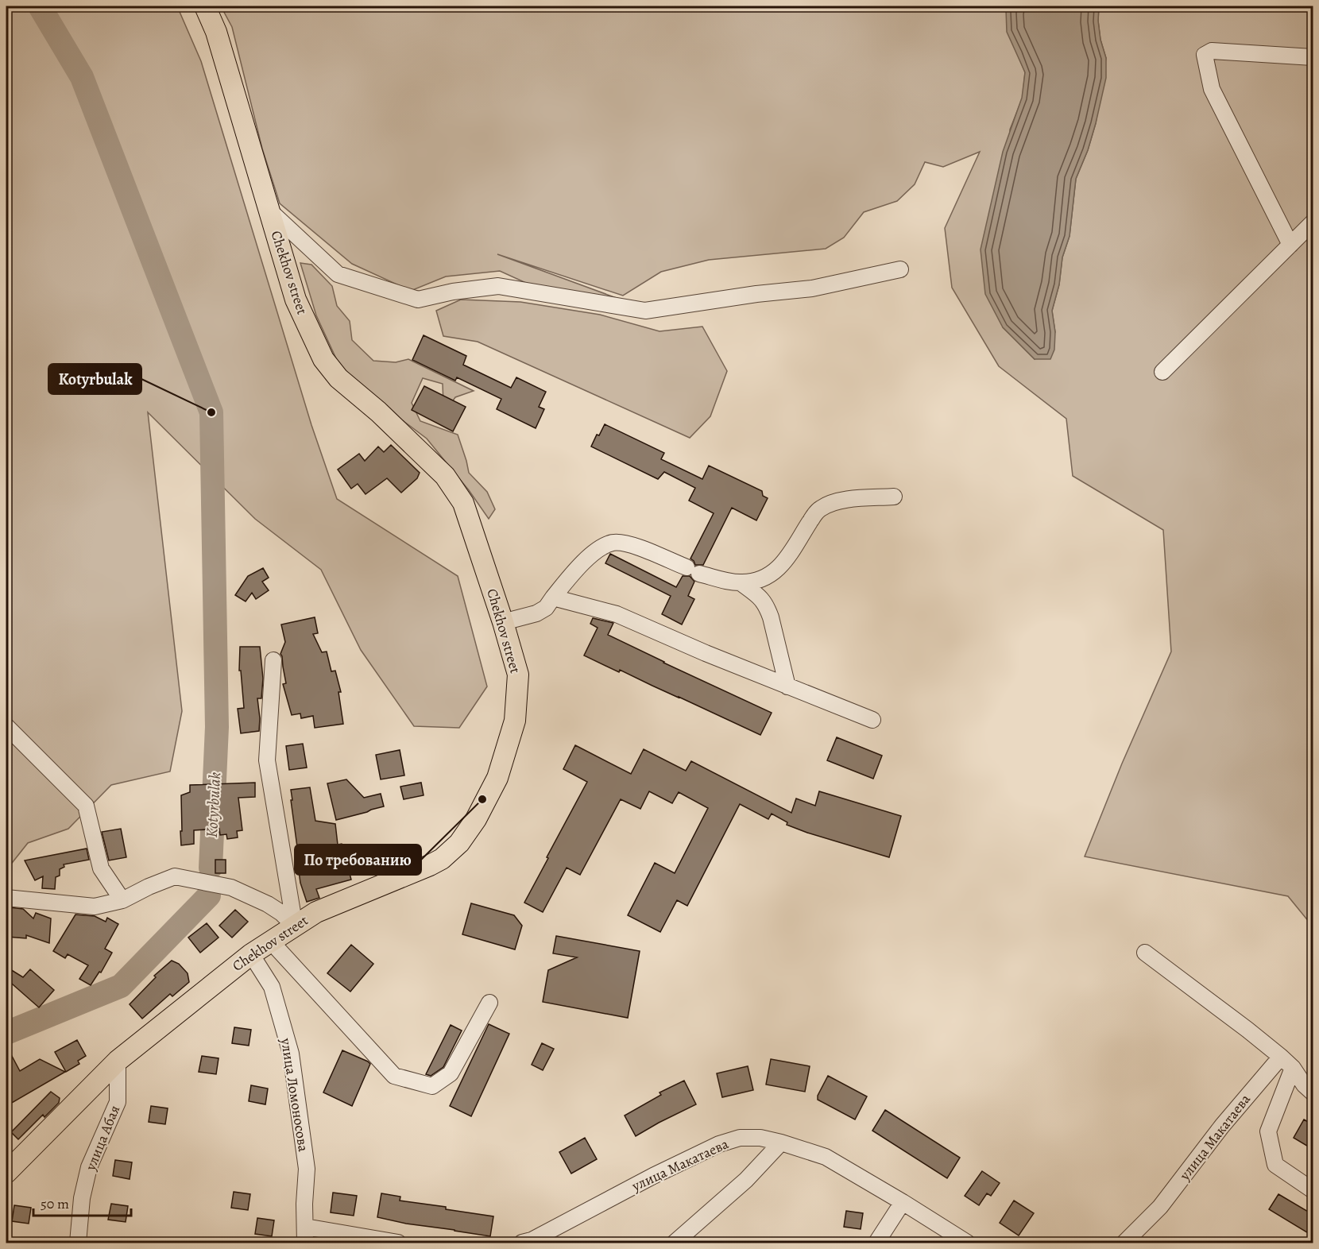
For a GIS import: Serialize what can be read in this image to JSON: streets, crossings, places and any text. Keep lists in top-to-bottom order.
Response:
{
  "streets": {
    "main road": ["Chekhov street"],
    "street": ["улица Ломоносова", "улица Макатаева", "улица Абая"]
  },
  "crossings": [
    ["Chekhov street", "улица Ломоносова"],
    ["Chekhov street", "улица Абая"]
  ],
  "water": ["Kotyrbulak"],
  "places": ["Kotyrbulak", "По требованию"],
  "scale_bar": "50 m"
}
